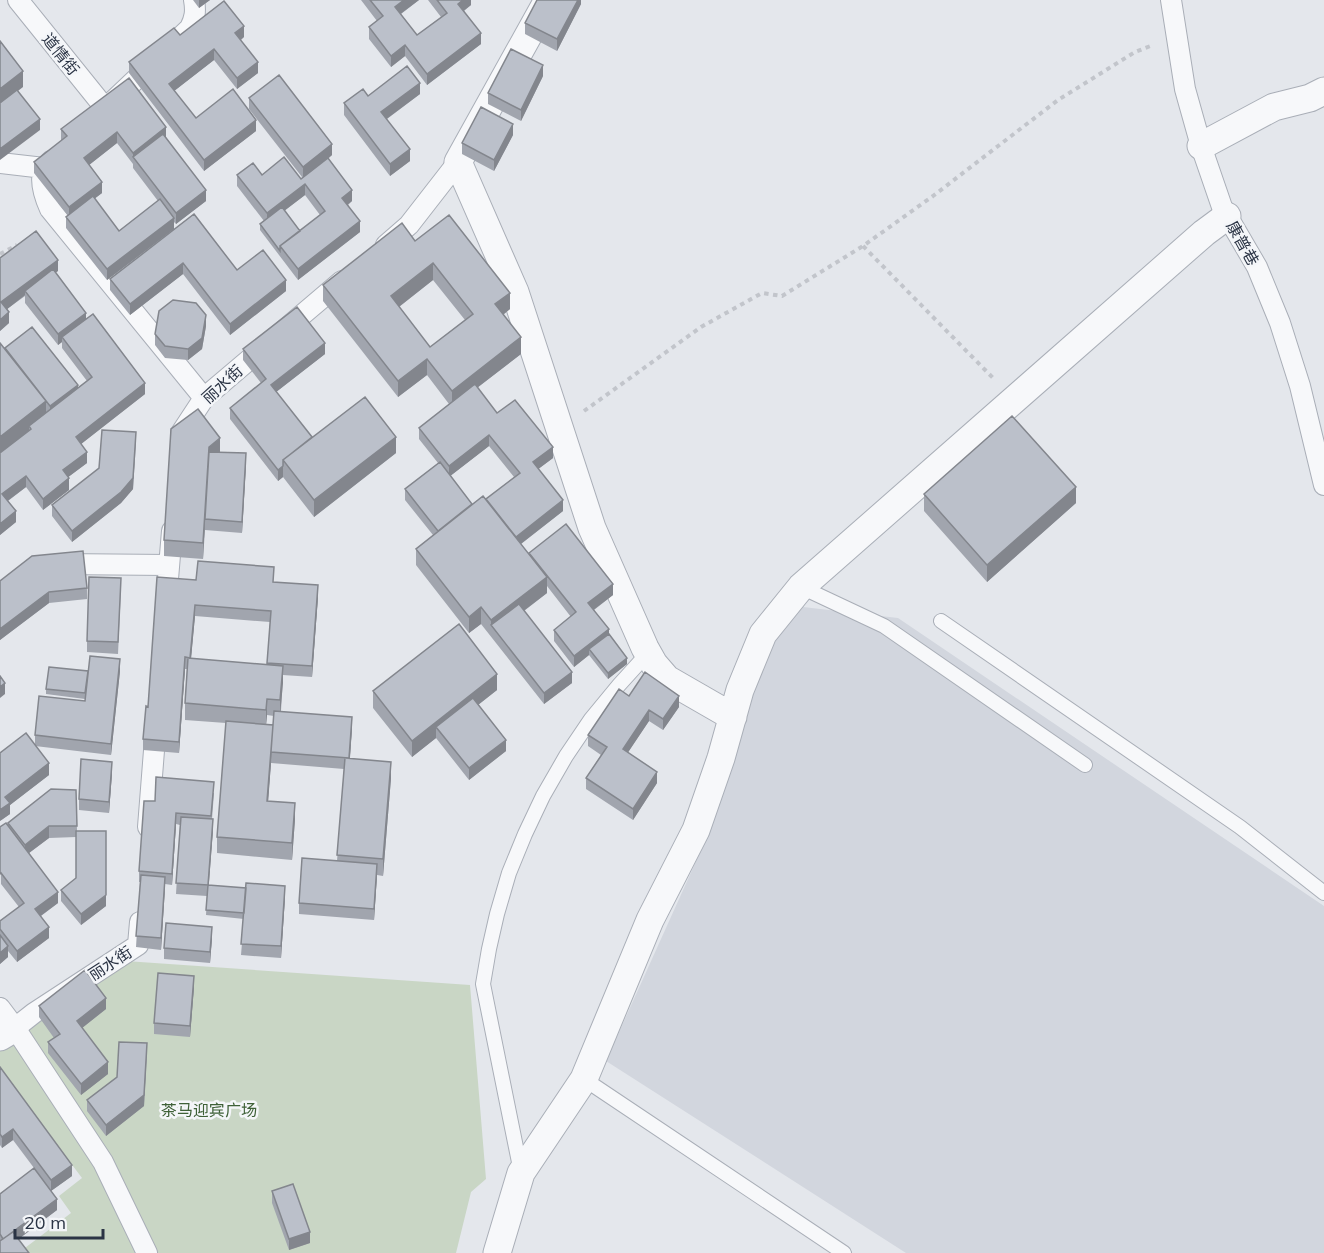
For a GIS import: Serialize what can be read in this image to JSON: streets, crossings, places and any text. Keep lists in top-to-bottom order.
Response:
{
  "streets": {
    "street": ["道情街", "康普巷", "丽水街"]
  },
  "parks": ["茶马迎宾广场"],
  "scale_bar": "20 m"
}
